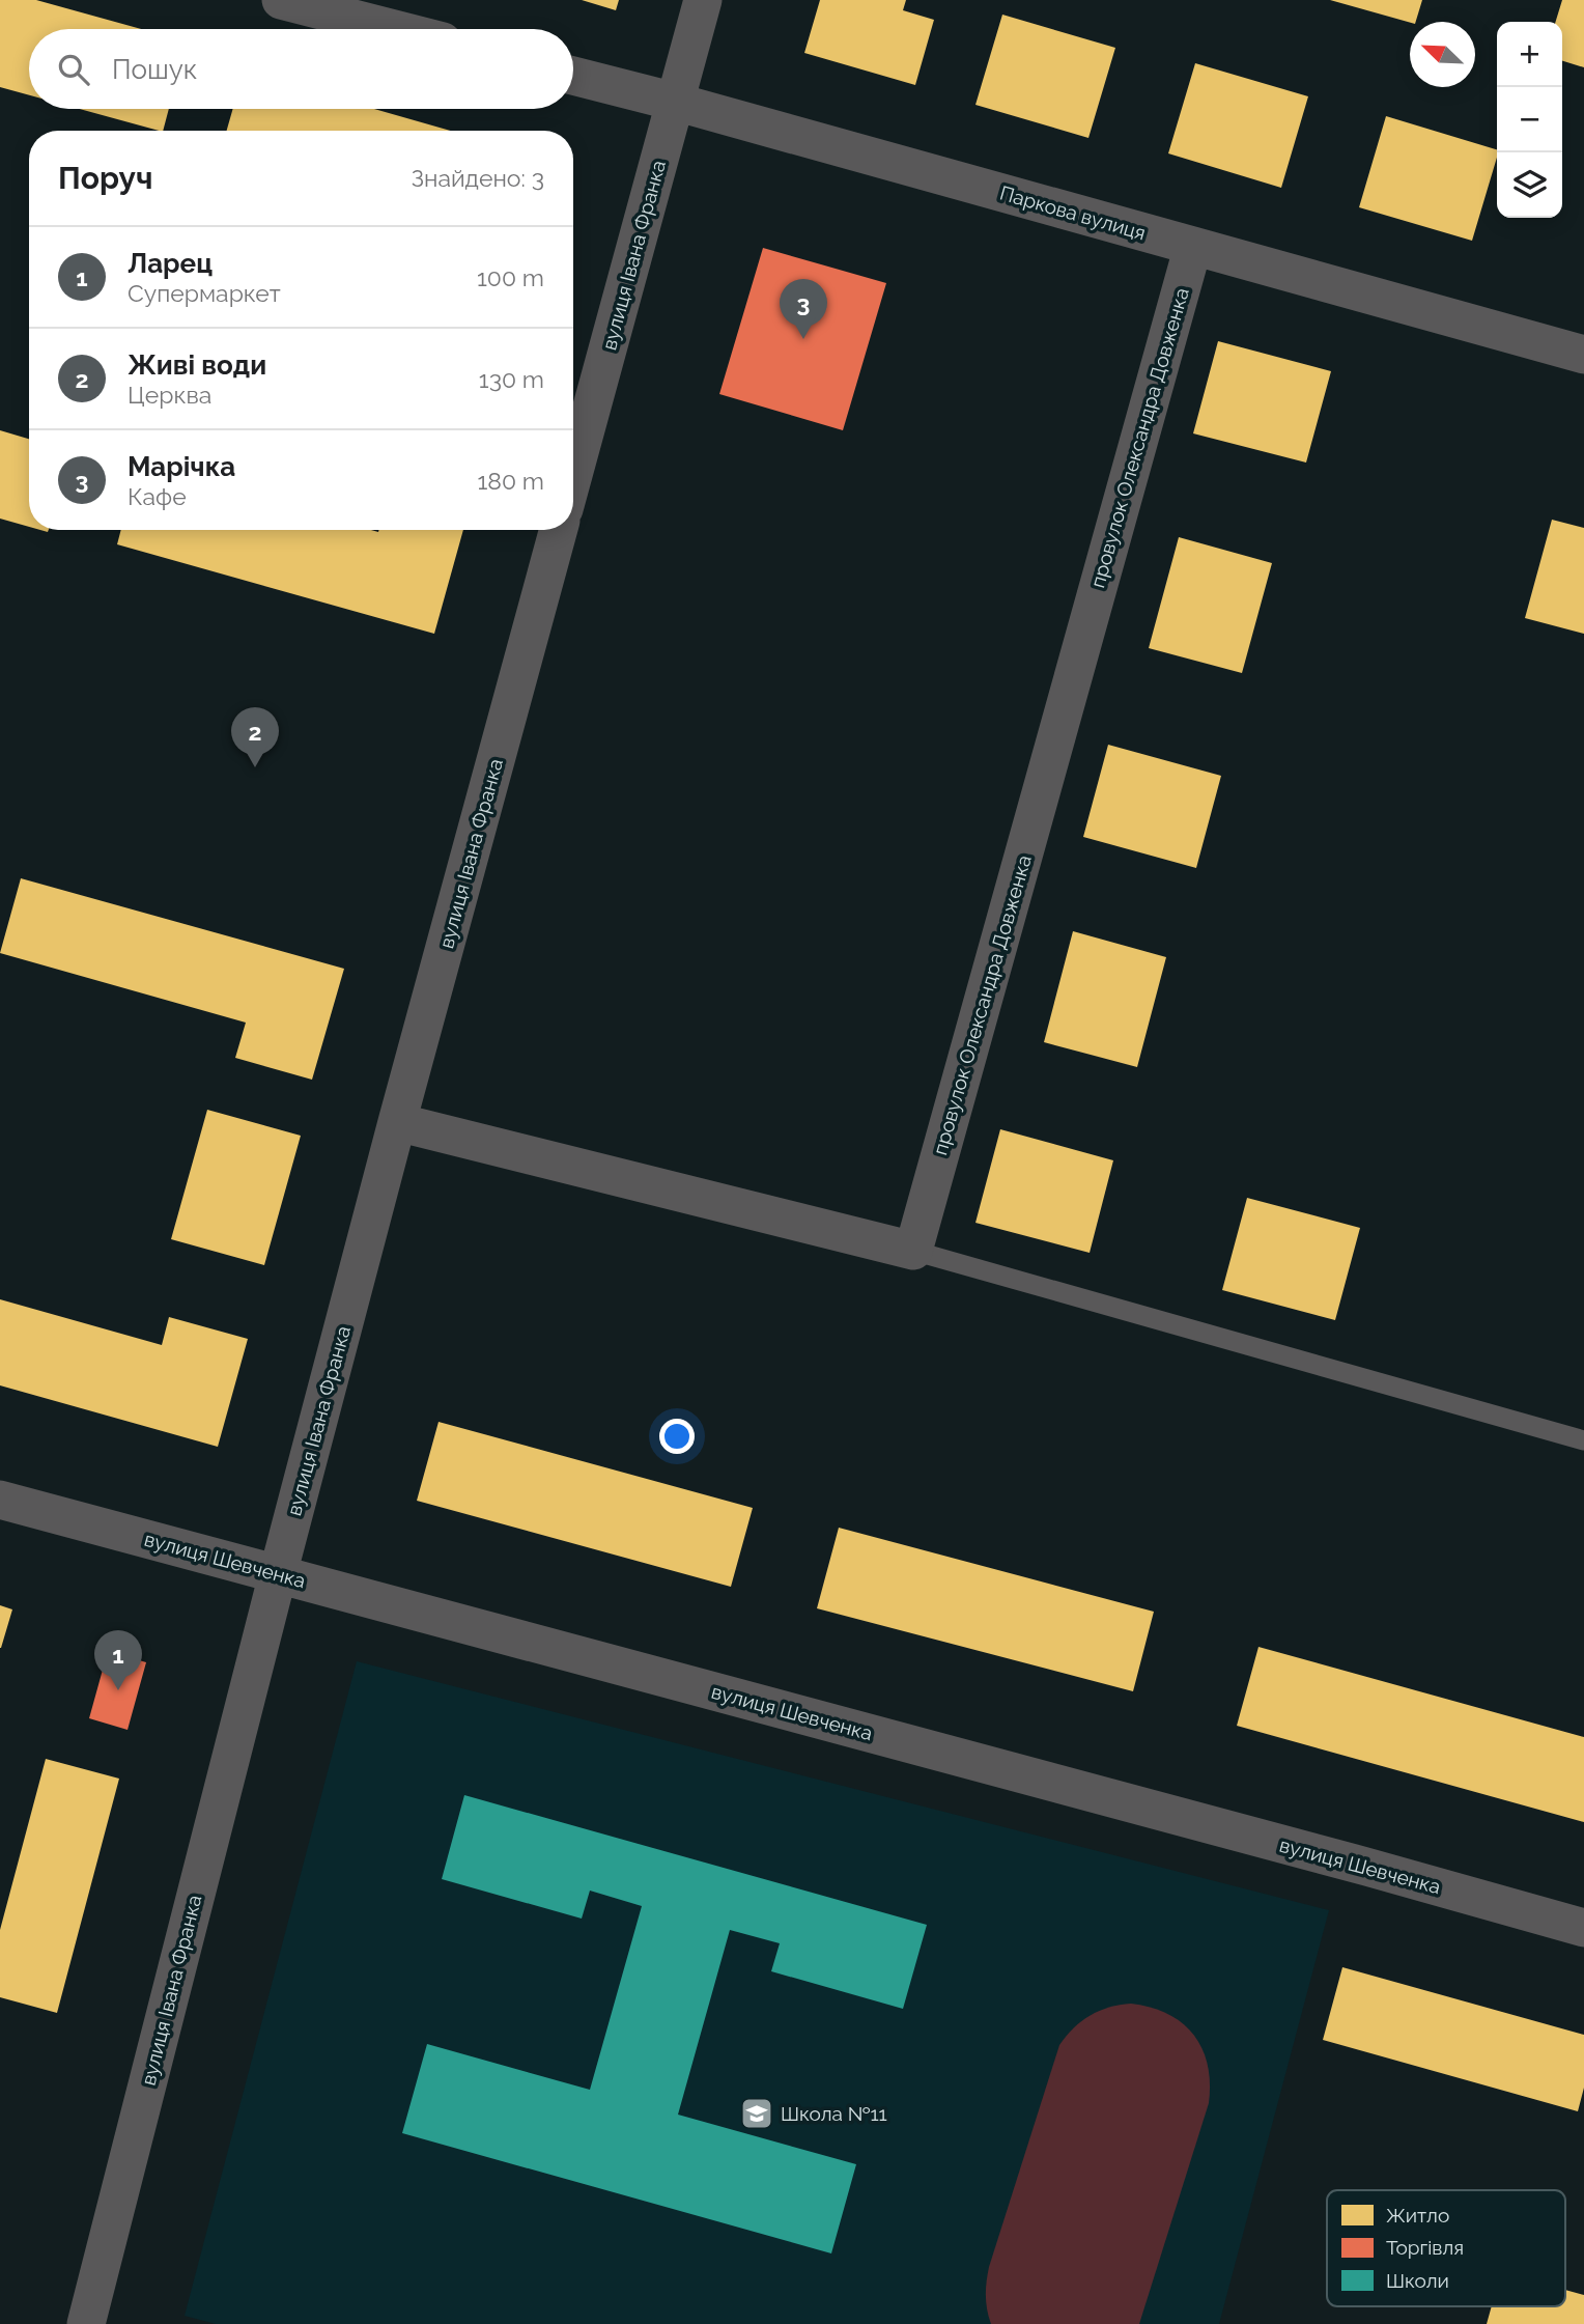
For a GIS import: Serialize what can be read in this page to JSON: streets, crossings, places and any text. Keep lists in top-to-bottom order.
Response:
{
  "streets": {
    "street": [
      "Паркова вулиця",
      "вулиця Івана Франка",
      "провулок Олександра Довженка",
      "вулиця Шевченка"
    ]
  },
  "crossings": [
    ["Паркова вулиця", "вулиця Івана Франка"],
    ["Паркова вулиця", "провулок Олександра Довженка"],
    ["вулиця Івана Франка", "вулиця Шевченка"]
  ],
  "places": {
    "school or university": ["Школа №11"]
  },
  "legend": ["Житло", "Торгівля", "Школи"],
  "north": "top left",
  "page": {
    "map_buttons": ["+", "−"],
    "search": "Пошук",
    "heading": ["Поруч", "Знайдено: 3"],
    "list": [
      {
        "mark": "1",
        "name": "Ларец",
        "note": "Супермаркет",
        "value": "100 m"
      },
      {
        "mark": "2",
        "name": "Живі води",
        "note": "Церква",
        "value": "130 m"
      },
      {
        "mark": "3",
        "name": "Марічка",
        "note": "Кафе",
        "value": "180 m"
      }
    ],
    "pins": ["3", "2", "1"]
  }
}
